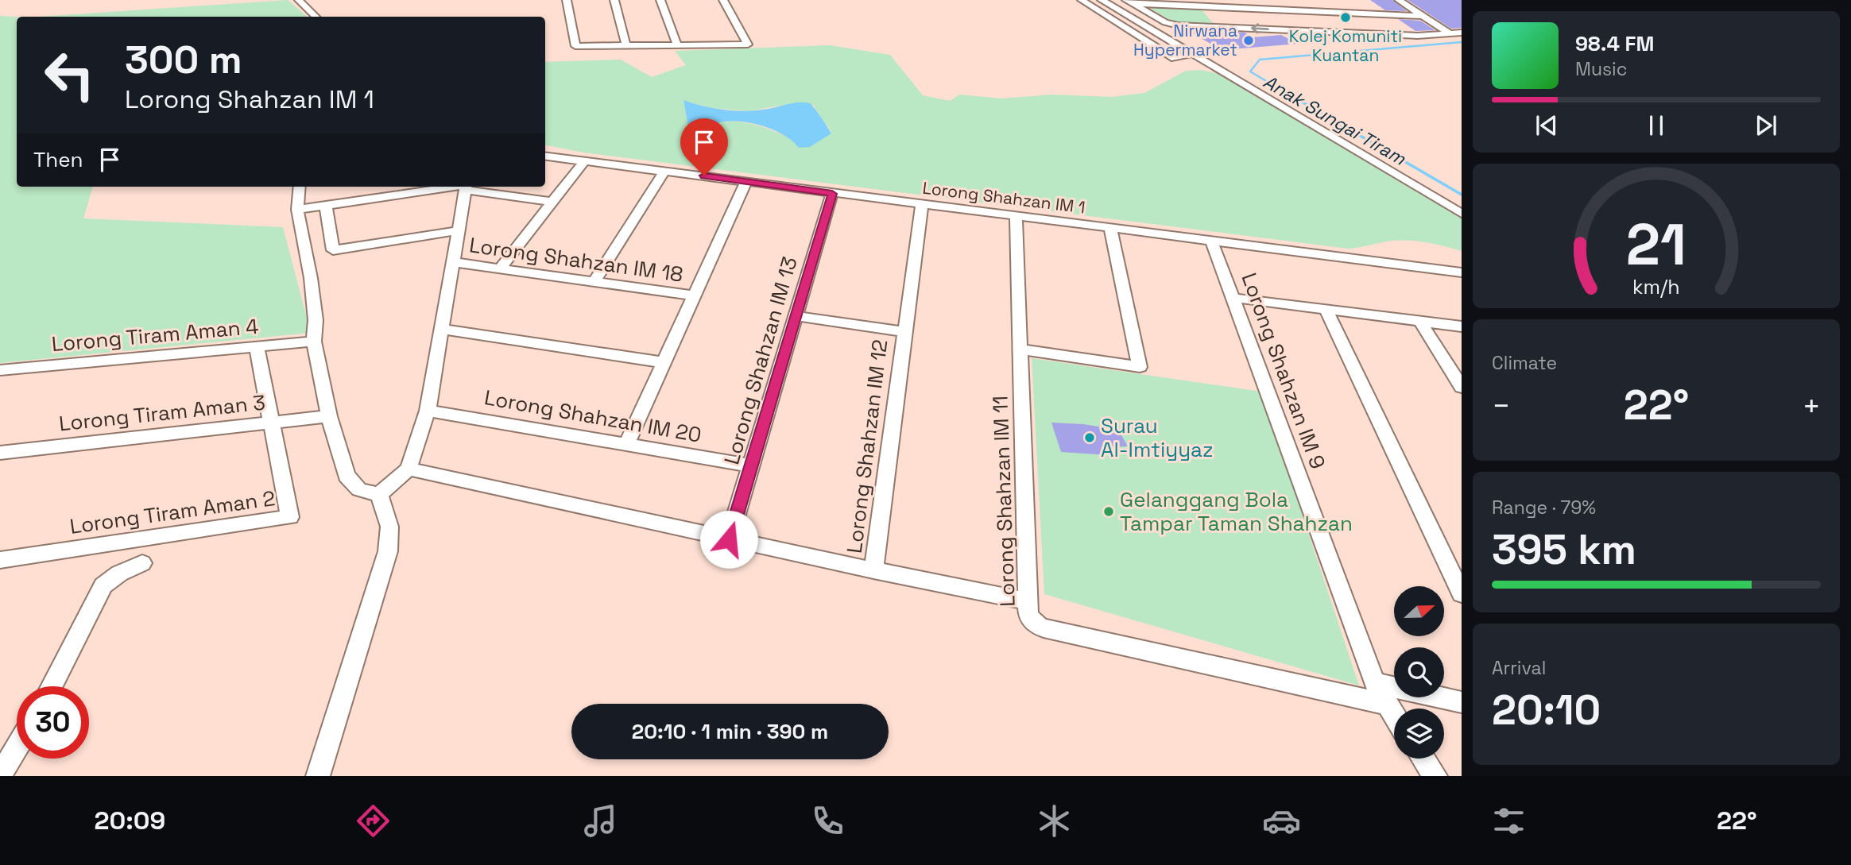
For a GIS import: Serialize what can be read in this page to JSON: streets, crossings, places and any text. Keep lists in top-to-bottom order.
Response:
{
  "streets": {
    "street": [
      "Lorong Shahzan IM 1",
      "Lorong Shahzan IM 18",
      "Lorong Tiram Aman 4",
      "Lorong Shahzan IM 13",
      "Lorong Shahzan IM 9",
      "Lorong Tiram Aman 3",
      "Lorong Shahzan IM 20",
      "Lorong Shahzan IM 12",
      "Lorong Shahzan IM 11",
      "Lorong Tiram Aman 2"
    ]
  },
  "crossings": [
    ["Lorong Shahzan IM 1", "Lorong Shahzan IM 13"],
    ["Lorong Shahzan IM 1", "Lorong Shahzan IM 9"],
    ["Lorong Shahzan IM 1", "Lorong Shahzan IM 12"],
    ["Lorong Shahzan IM 1", "Lorong Shahzan IM 11"],
    ["Lorong Shahzan IM 13", "Lorong Shahzan IM 20"],
    ["Lorong Shahzan IM 9", "Lorong Shahzan IM 11"],
    ["Lorong Tiram Aman 3", "Lorong Tiram Aman 2"],
    ["Lorong Shahzan IM 12", "Lorong Shahzan IM 11"]
  ],
  "water": ["Anak Sungai Tiram"],
  "places": [
    "Kolej Komuniti Kuantan",
    "Nirwana Hypermarket",
    "Surau Al-Imtiyyaz",
    "Gelanggang Bola Tampar Taman Shahzan"
  ],
  "north": "right",
  "page": {
    "turn": ["300 m", "Lorong Shahzan IM 1"],
    "song": ["98.4 FM", "Music"],
    "then": "Then",
    "tile": [
      "Climate",
      ["Range · 79%", "395 km"],
      ["Arrival", "20:10"]
    ],
    "heat": ["−", "22°", "+"],
    "limit": "30",
    "trip": "20:10 · 1 min · 390 m",
    "tabs": ["20:09", "22°"],
    "gauge": ["21", "km/h"]
  }
}
